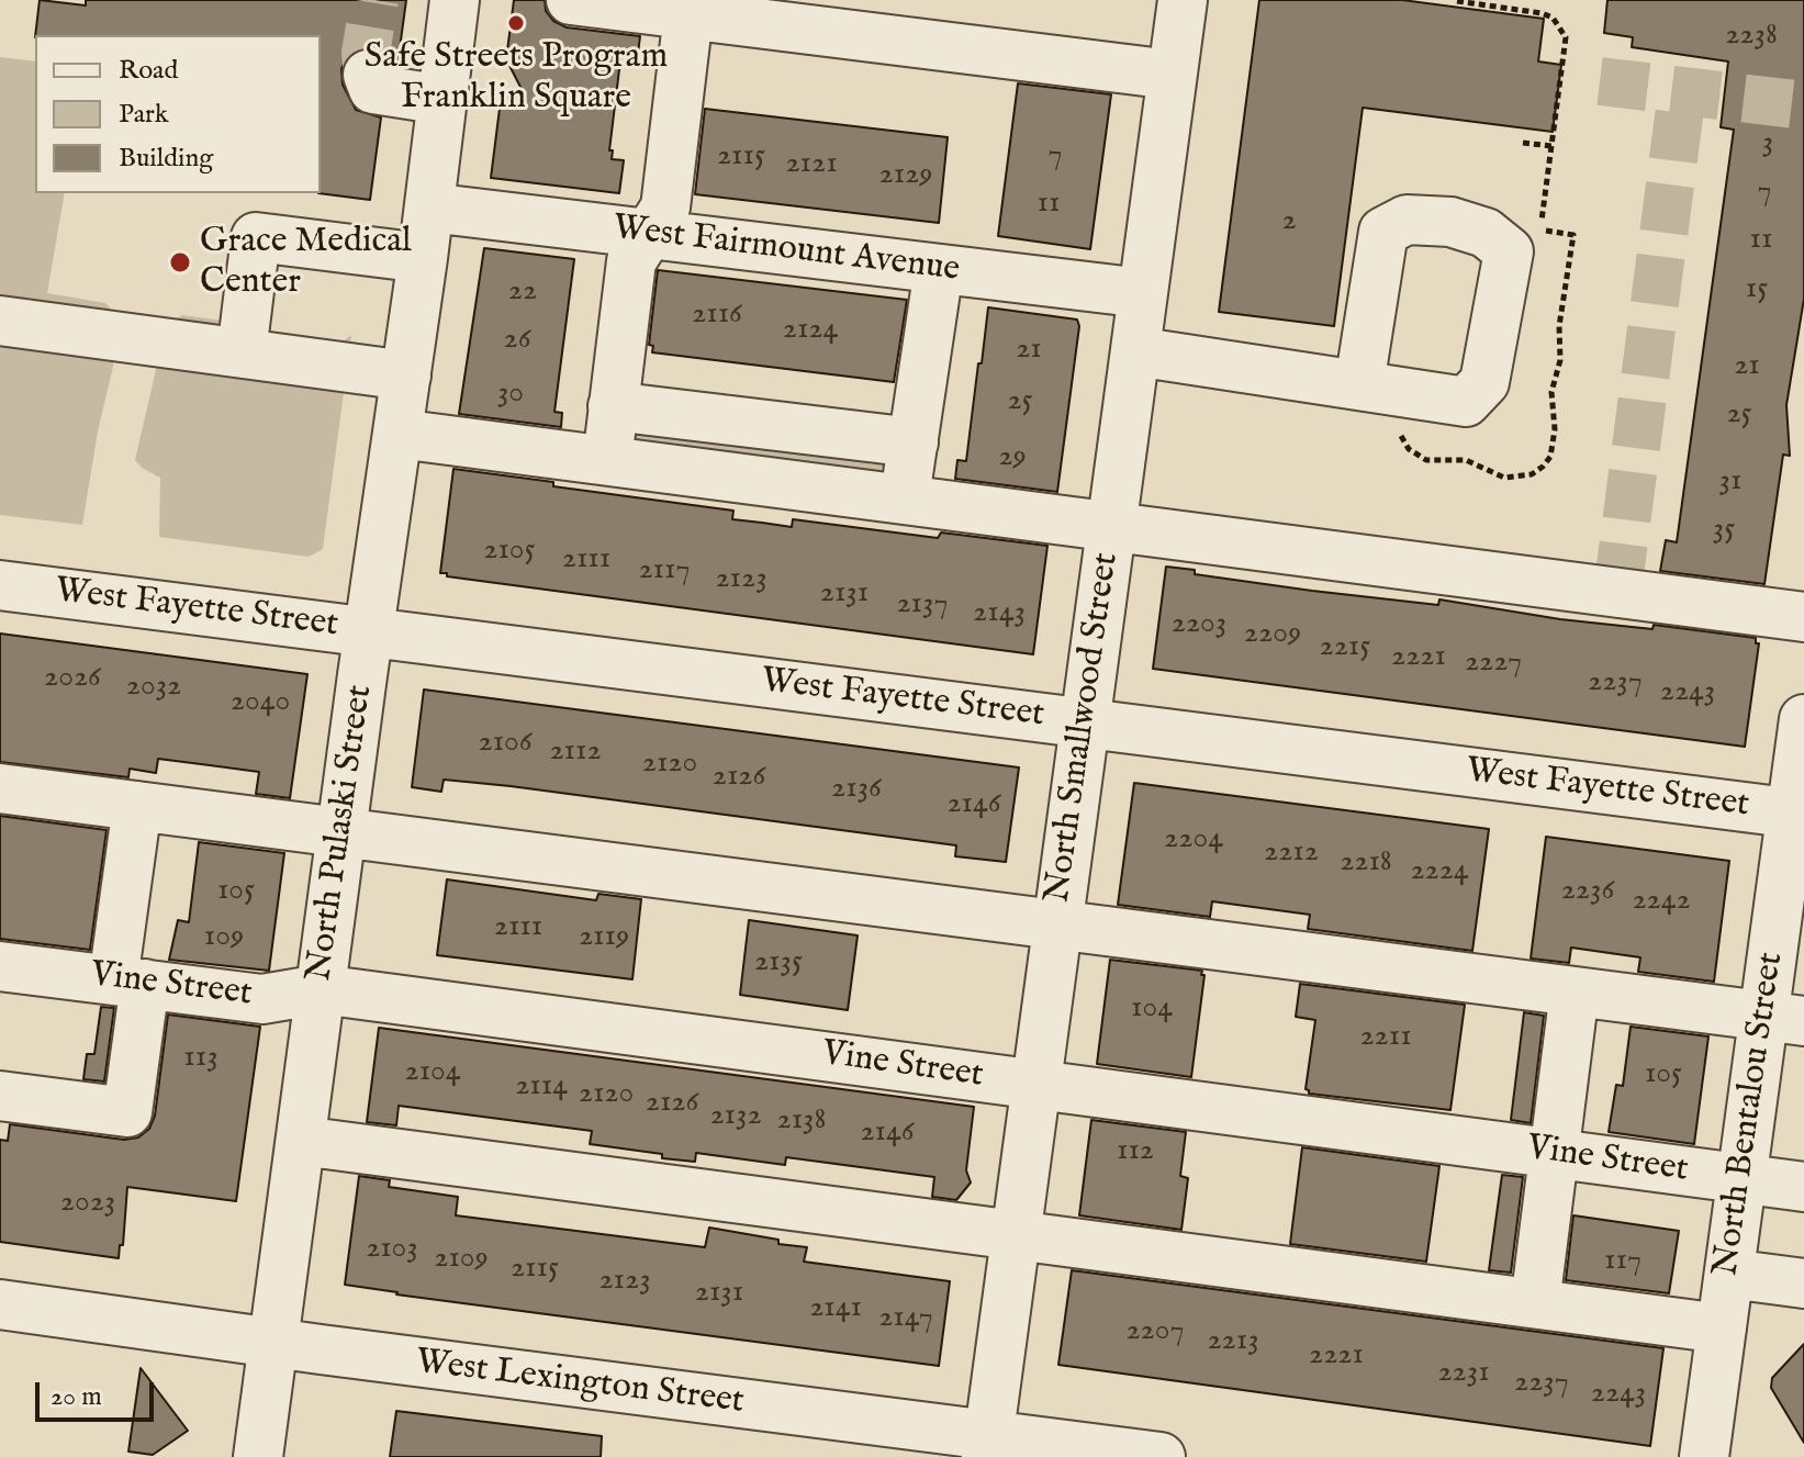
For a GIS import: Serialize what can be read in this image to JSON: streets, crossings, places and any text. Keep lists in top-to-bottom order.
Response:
{
  "streets": {
    "street": [
      "West Fairmount Avenue",
      "West Fayette Street",
      "North Smallwood Street",
      "North Pulaski Street",
      "Vine Street",
      "North Bentalou Street",
      "West Lexington Street"
    ]
  },
  "crossings": [
    ["West Fairmount Avenue", "North Smallwood Street"],
    ["West Fairmount Avenue", "North Pulaski Street"],
    ["West Fayette Street", "North Smallwood Street"],
    ["West Fayette Street", "North Pulaski Street"],
    ["West Fayette Street", "North Bentalou Street"],
    ["North Smallwood Street", "Vine Street"],
    ["North Smallwood Street", "West Lexington Street"],
    ["North Pulaski Street", "Vine Street"],
    ["North Pulaski Street", "West Lexington Street"],
    ["Vine Street", "North Bentalou Street"]
  ],
  "places": ["Safe Streets Program Franklin Square", "Grace Medical Center"],
  "house_numbers": [
    "2238",
    "3",
    "7",
    "2115",
    "2121",
    "2129",
    "7",
    "11",
    "2",
    "11",
    "15",
    "22",
    "2116",
    "2124",
    "26",
    "21",
    "21",
    "30",
    "25",
    "25",
    "29",
    "31",
    "35",
    "2105",
    "2111",
    "2117",
    "2123",
    "2131",
    "2137",
    "2143",
    "2203",
    "2209",
    "2215",
    "2221",
    "2227",
    "2026",
    "2237",
    "2032",
    "2243",
    "2040",
    "2106",
    "2112",
    "2120",
    "2126",
    "2136",
    "2146",
    "2204",
    "2212",
    "2218",
    "2224",
    "105",
    "2236",
    "2242",
    "2111",
    "109",
    "2119",
    "2135",
    "104",
    "2211",
    "113",
    "2104",
    "105",
    "2114",
    "2120",
    "2126",
    "2132",
    "2138",
    "2146",
    "112",
    "2023",
    "2103",
    "2109",
    "117",
    "2115",
    "2123",
    "2131",
    "2141",
    "2147",
    "2207",
    "2213",
    "2221",
    "2231",
    "2237",
    "2243"
  ],
  "legend": ["Road", "Park", "Building"],
  "scale_bar": "20 m"
}
